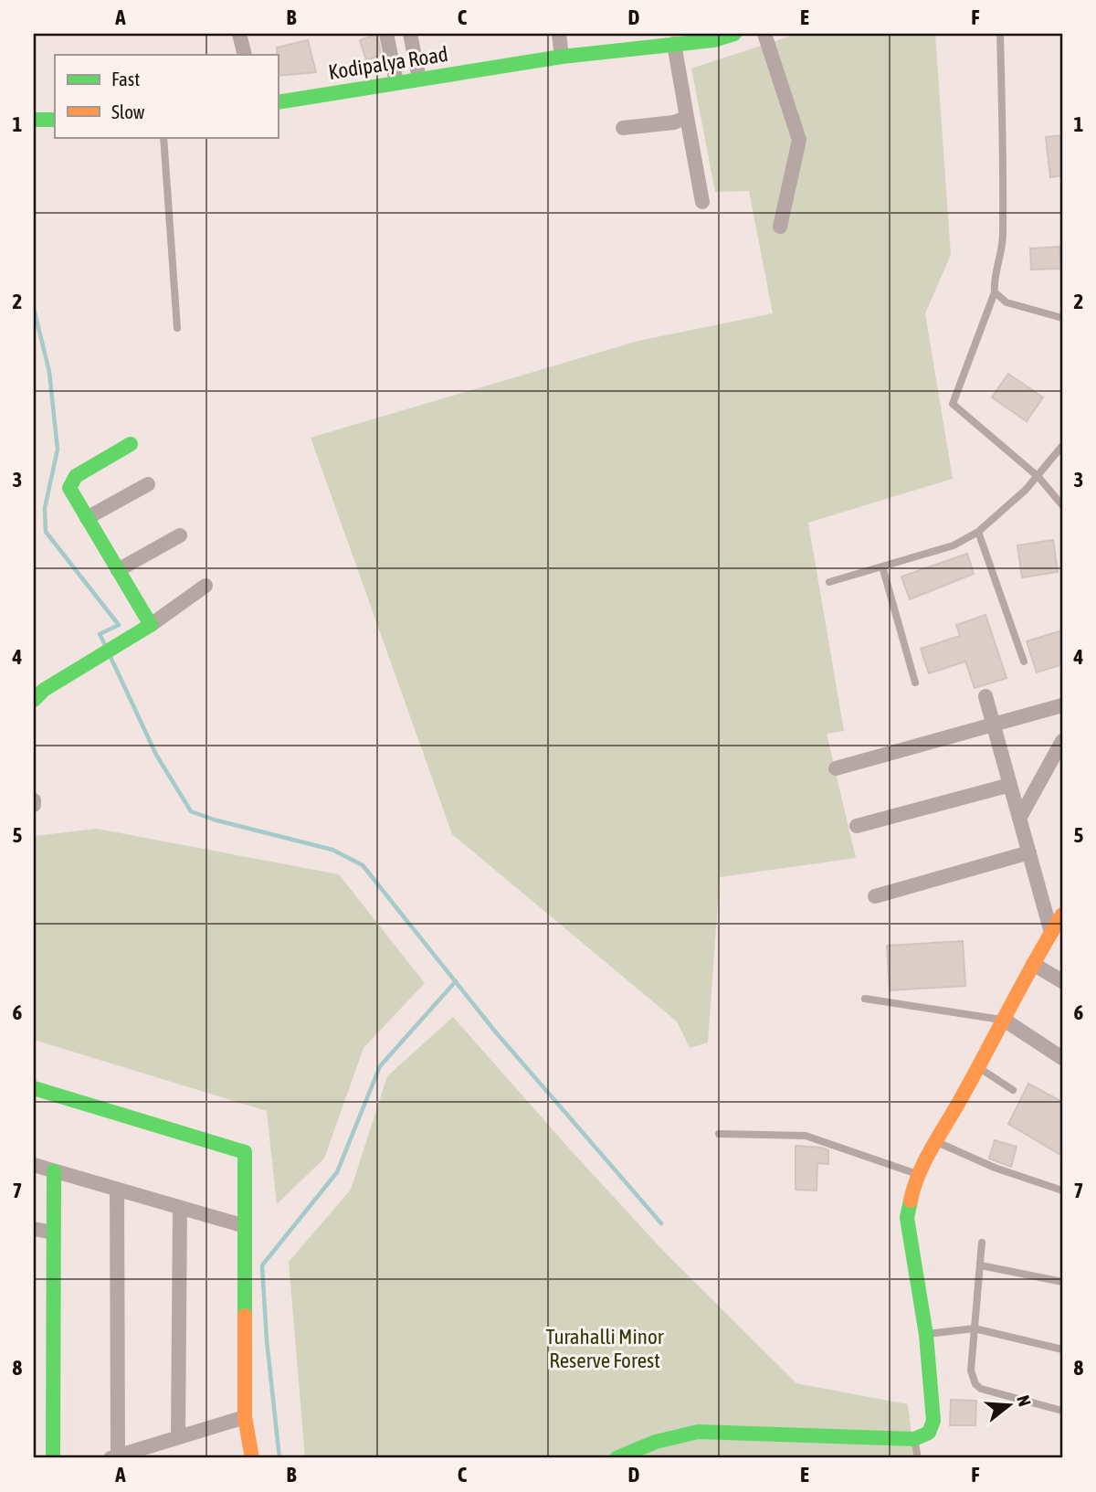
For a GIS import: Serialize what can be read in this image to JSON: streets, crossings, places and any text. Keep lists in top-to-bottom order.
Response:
{
  "streets": {
    "street": ["Kodipalya Road"]
  },
  "parks": ["Turahalli Minor Reserve Forest"],
  "legend": ["Fast", "Slow"],
  "north": "right",
  "grid": {
    "columns": [
      "A",
      "B",
      "C",
      "D",
      "E",
      "F"
    ],
    "rows": [
      "1",
      "2",
      "3",
      "4",
      "5",
      "6",
      "7",
      "8"
    ]
  }
}
